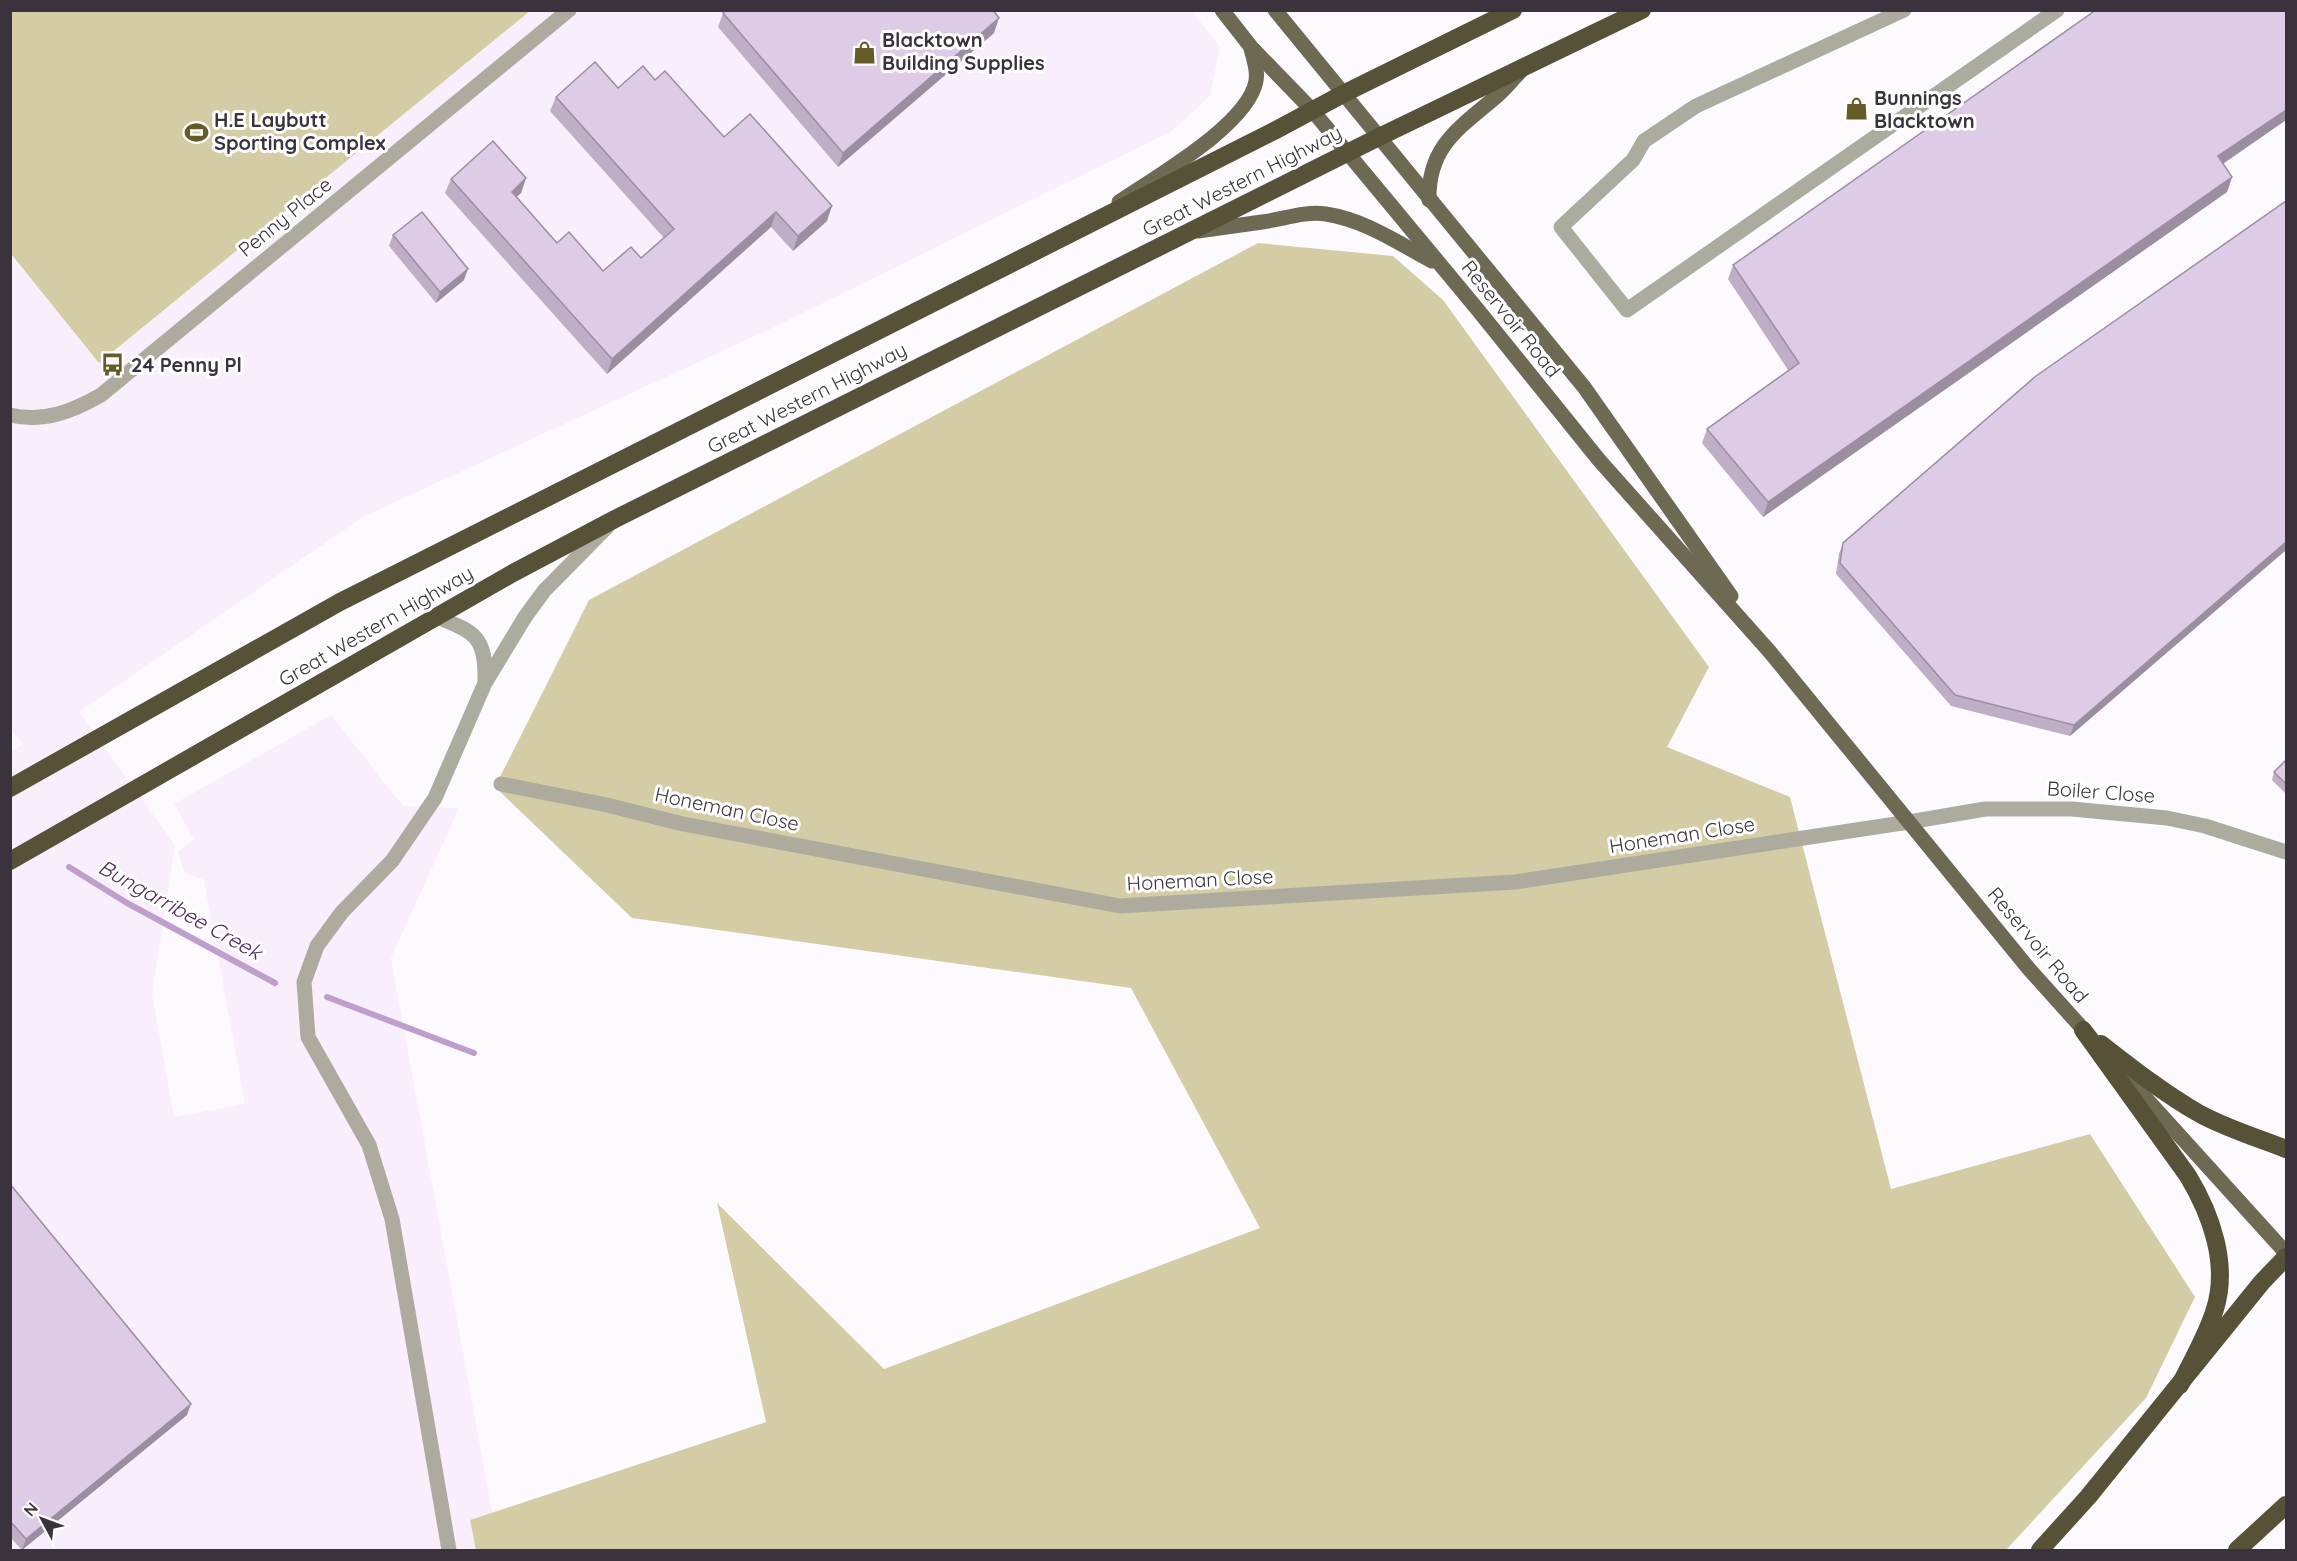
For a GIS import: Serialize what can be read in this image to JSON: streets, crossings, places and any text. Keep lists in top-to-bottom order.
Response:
{
  "streets": {
    "highway": ["Great Western Highway"],
    "main road": ["Reservoir Road"],
    "street": ["Penny Place", "Boiler Close", "Honeman Close"]
  },
  "crossings": [
    ["Great Western Highway", "Reservoir Road"],
    ["Reservoir Road", "Boiler Close"],
    ["Reservoir Road", "Honeman Close"],
    ["Boiler Close", "Honeman Close"]
  ],
  "water": ["Bungarribee Creek"],
  "places": {
    "shop": ["Blacktown Building Supplies", "Bunnings Blacktown"],
    "sports": ["H.E Laybutt Sporting Complex"],
    "bus stop": ["24 Penny Pl"]
  },
  "north": "top left"
}
